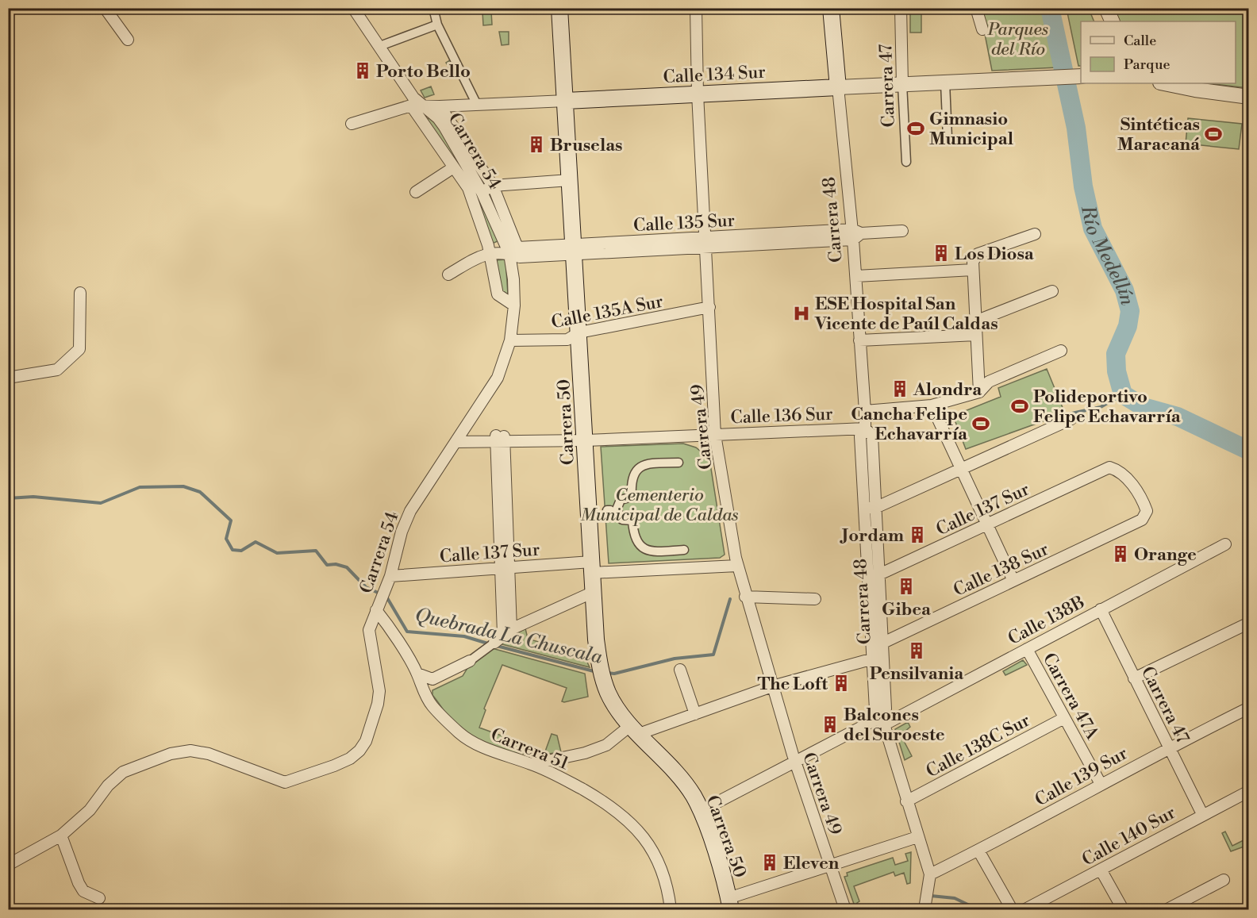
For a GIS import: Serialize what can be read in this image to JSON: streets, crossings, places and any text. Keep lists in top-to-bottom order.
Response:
{
  "streets": {
    "main road": ["Calle 134 Sur", "Carrera 48", "Carrera 50"],
    "street": [
      "Carrera 47",
      "Carrera 54",
      "Calle 135 Sur",
      "Calle 135A Sur",
      "Calle 136 Sur",
      "Carrera 49",
      "Calle 137 Sur",
      "Calle 138 Sur",
      "Calle 138B",
      "Carrera 47A",
      "Calle 138C Sur",
      "Carrera 51",
      "Calle 139 Sur",
      "Calle 140 Sur"
    ]
  },
  "crossings": [
    ["Calle 134 Sur", "Carrera 47"],
    ["Calle 134 Sur", "Carrera 54"],
    ["Calle 134 Sur", "Carrera 48"],
    ["Calle 134 Sur", "Carrera 50"],
    ["Calle 134 Sur", "Carrera 49"],
    ["Carrera 47", "Calle 138B"],
    ["Carrera 47", "Calle 139 Sur"],
    ["Carrera 47", "Calle 140 Sur"],
    ["Carrera 54", "Calle 135 Sur"],
    ["Carrera 54", "Calle 135A Sur"],
    ["Carrera 54", "Calle 136 Sur"],
    ["Carrera 54", "Calle 137 Sur"],
    ["Carrera 54", "Carrera 51"],
    ["Carrera 48", "Calle 135 Sur"],
    ["Carrera 48", "Calle 136 Sur"],
    ["Carrera 48", "Calle 137 Sur"],
    ["Carrera 48", "Calle 138 Sur"],
    ["Carrera 48", "Calle 138B"],
    ["Carrera 48", "Calle 138C Sur"],
    ["Carrera 48", "Calle 139 Sur"],
    ["Calle 135 Sur", "Carrera 50"],
    ["Calle 135 Sur", "Carrera 49"],
    ["Calle 135A Sur", "Carrera 50"],
    ["Calle 135A Sur", "Carrera 49"],
    ["Calle 136 Sur", "Carrera 50"],
    ["Calle 136 Sur", "Carrera 49"],
    ["Carrera 50", "Calle 137 Sur"],
    ["Carrera 50", "Calle 138B"],
    ["Carrera 49", "Calle 137 Sur"],
    ["Carrera 49", "Calle 138B"],
    ["Calle 137 Sur", "Calle 138 Sur"],
    ["Calle 138B", "Carrera 47A"],
    ["Carrera 47A", "Calle 138C Sur"],
    ["Carrera 47A", "Calle 139 Sur"]
  ],
  "water": ["Río Medellín", "Quebrada La Chuscala"],
  "parks": ["Parques del Río", "Cementerio Municipal de Caldas"],
  "places": {
    "building": [
      "Porto Bello",
      "Bruselas",
      "Los Diosa",
      "Alondra",
      "Jordam",
      "Orange",
      "Gibea",
      "Pensilvania",
      "The Loft",
      "Balcones del Suroeste",
      "Eleven"
    ],
    "sports": [
      "Gimnasio Municipal",
      "Sintéticas Maracaná",
      "Polideportivo Felipe Echavarría",
      "Cancha Felipe Echavarría"
    ],
    "hospital": ["ESE Hospital San Vicente de Paúl Caldas"]
  },
  "legend": ["Calle", "Parque"]
}
